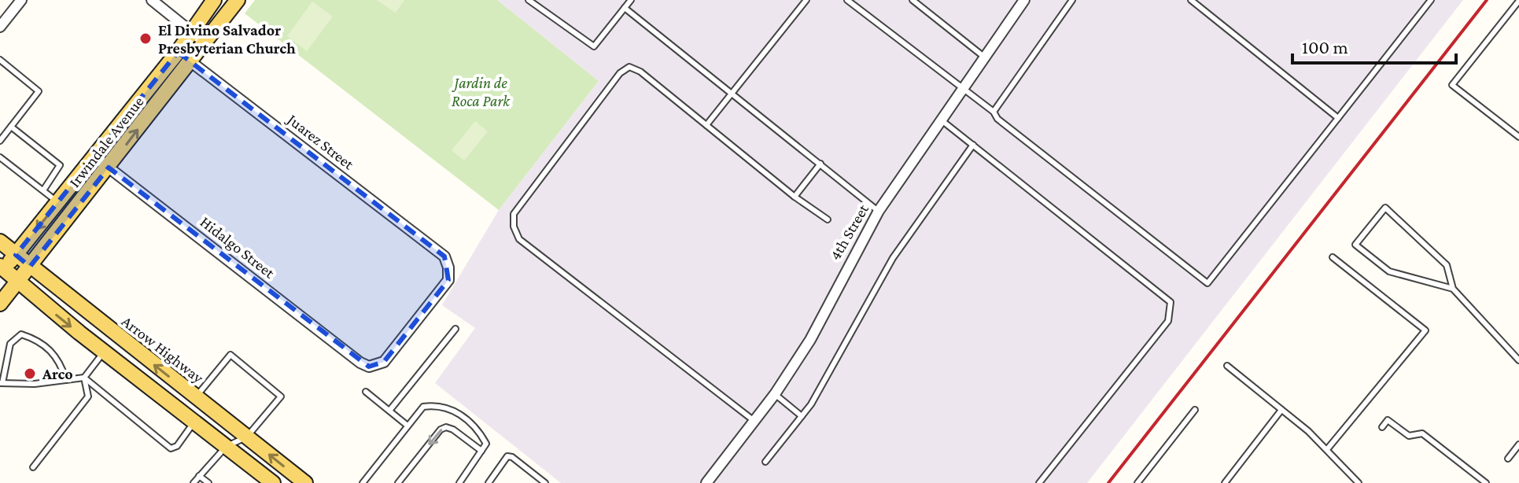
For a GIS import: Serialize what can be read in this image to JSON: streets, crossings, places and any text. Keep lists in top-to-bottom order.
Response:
{
  "streets": {
    "main road": ["Irwindale Avenue", "Arrow Highway"],
    "street": ["Juarez Street", "4th Street", "Hidalgo Street"]
  },
  "crossings": [
    ["Irwindale Avenue", "Juarez Street"],
    ["Irwindale Avenue", "Hidalgo Street"],
    ["Irwindale Avenue", "Arrow Highway"],
    ["Juarez Street", "Hidalgo Street"]
  ],
  "parks": ["Jardin de Roca Park"],
  "places": ["El Divino Salvador Presbyterian Church", "Arco"],
  "scale_bar": "100 m"
}
